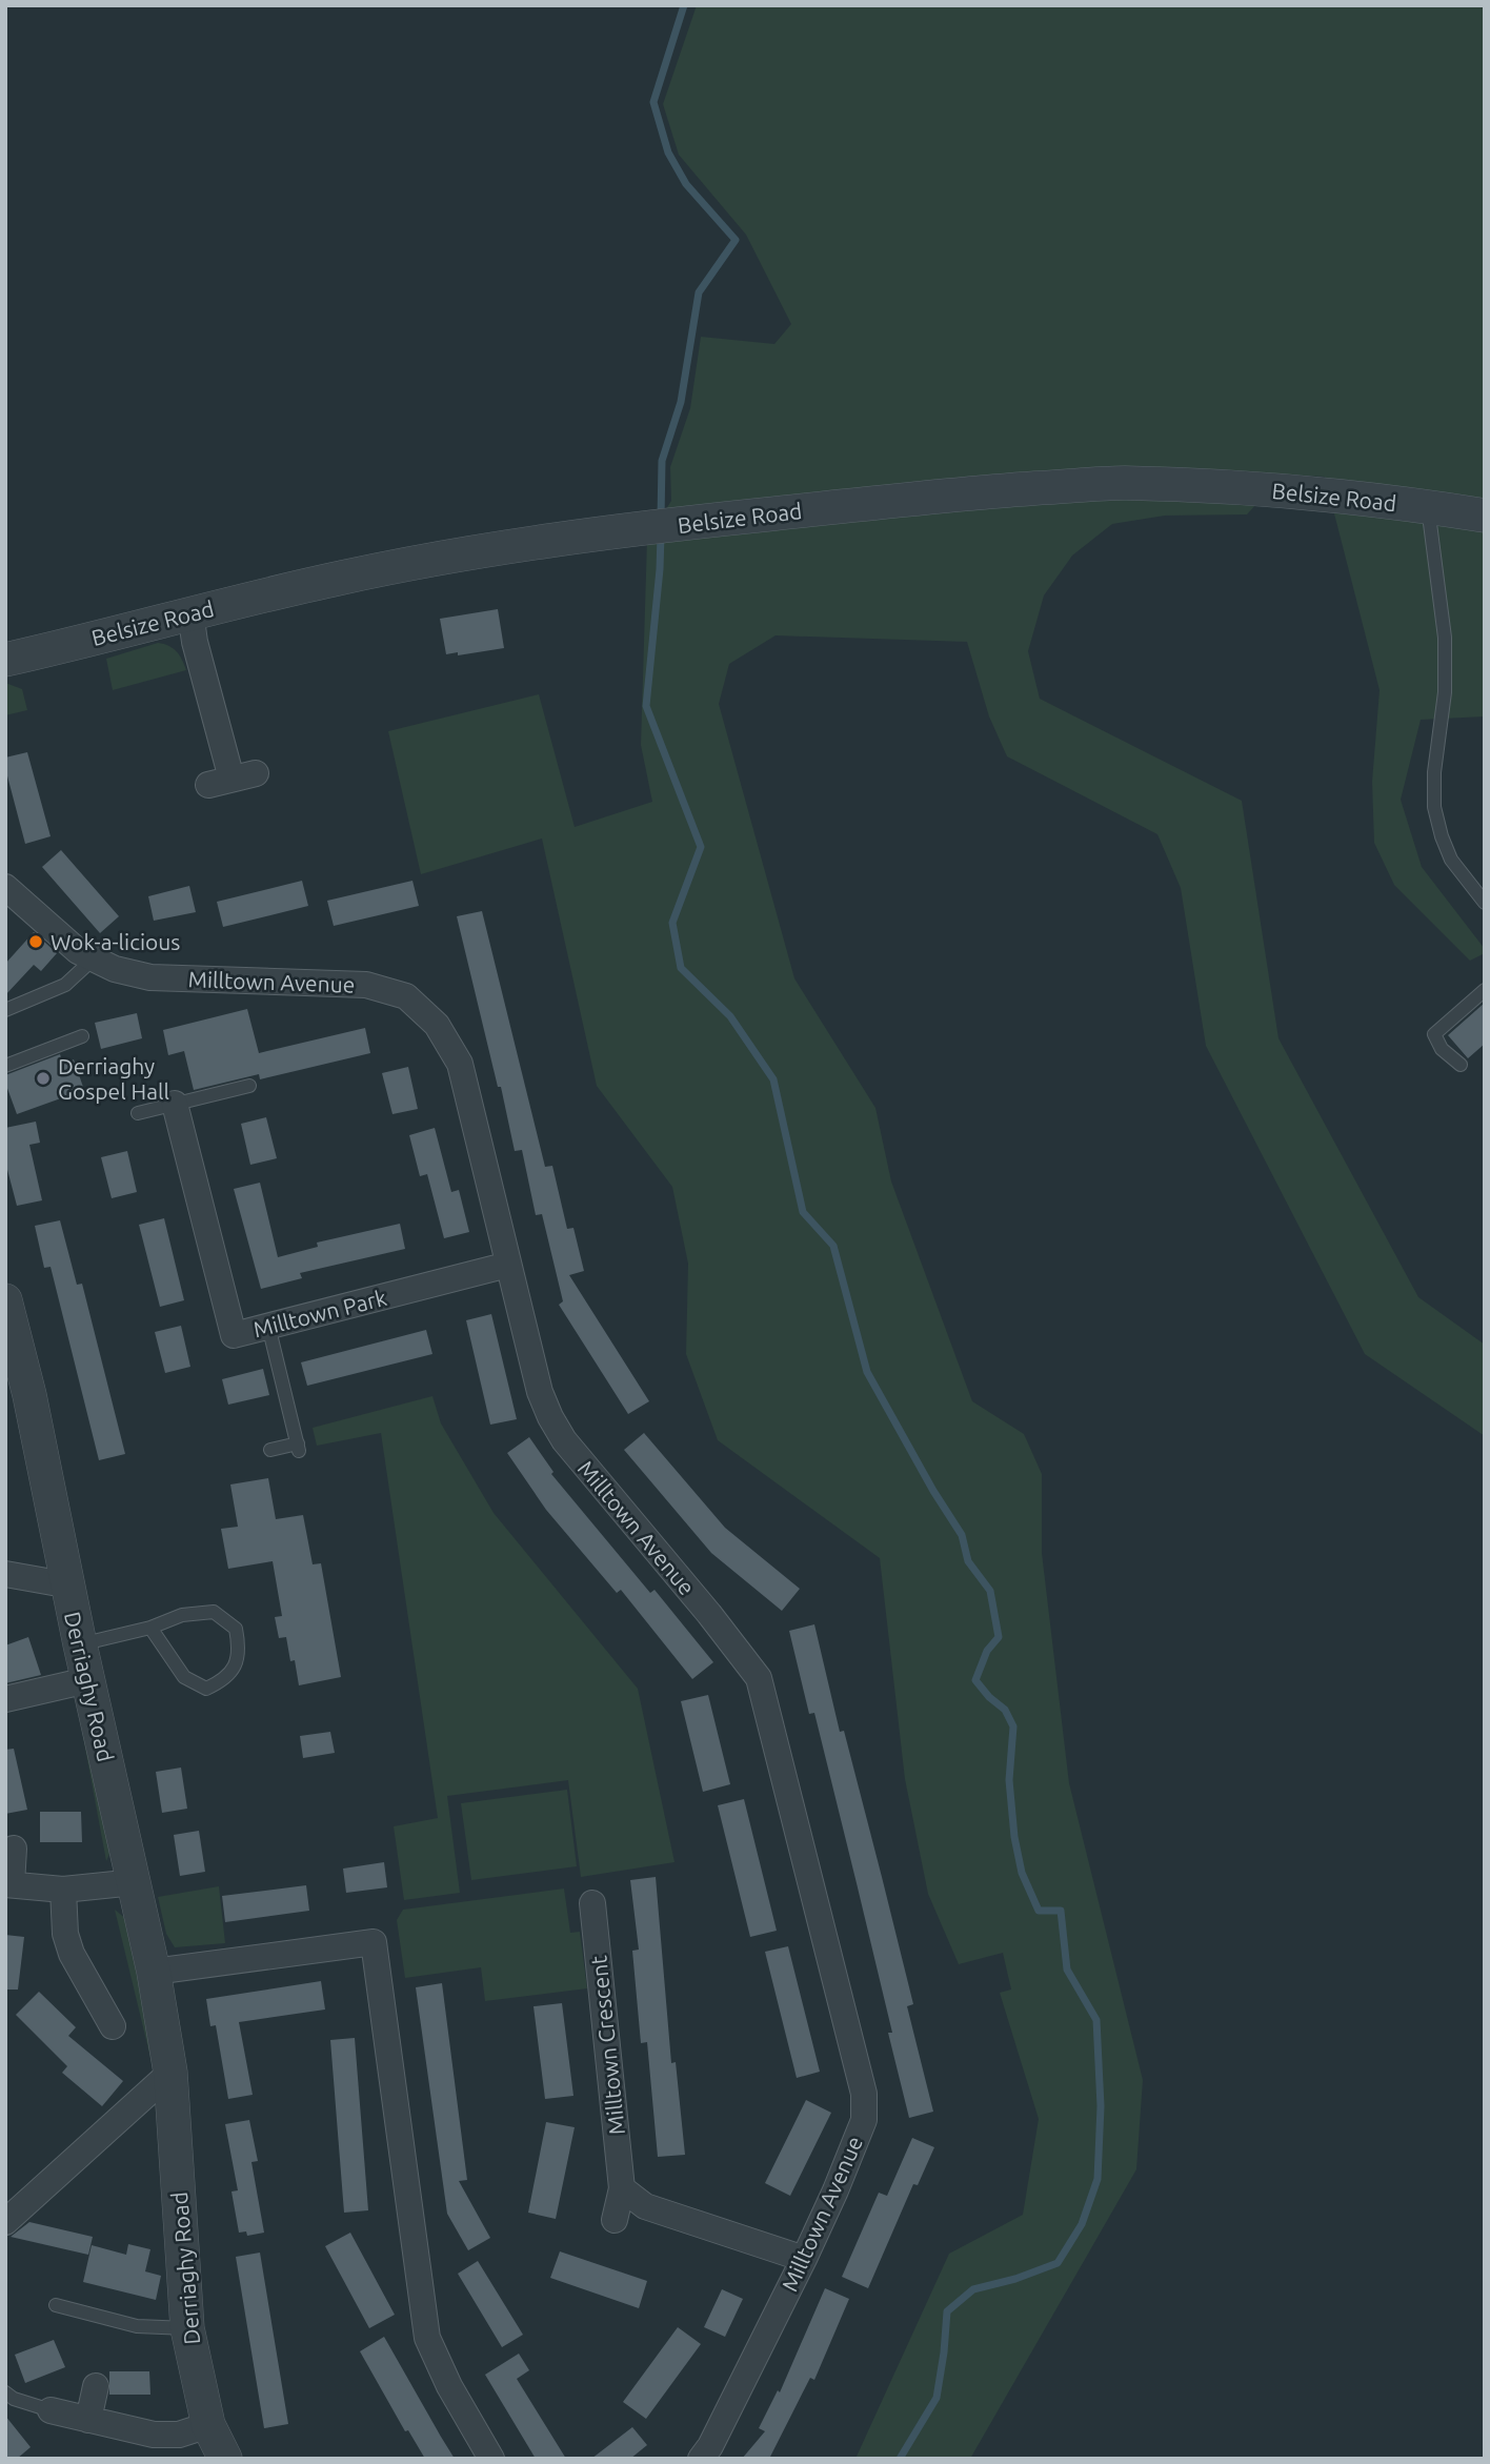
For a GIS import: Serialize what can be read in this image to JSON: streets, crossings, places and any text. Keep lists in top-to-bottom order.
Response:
{
  "streets": {
    "street": [
      "Belsize Road",
      "Milltown Avenue",
      "Milltown Park",
      "Derriaghy Road",
      "Milltown Crescent"
    ]
  },
  "crossings": [
    ["Milltown Avenue", "Milltown Park"]
  ],
  "places": ["Wok-a-licious", "Derriaghy Gospel Hall"]
}
